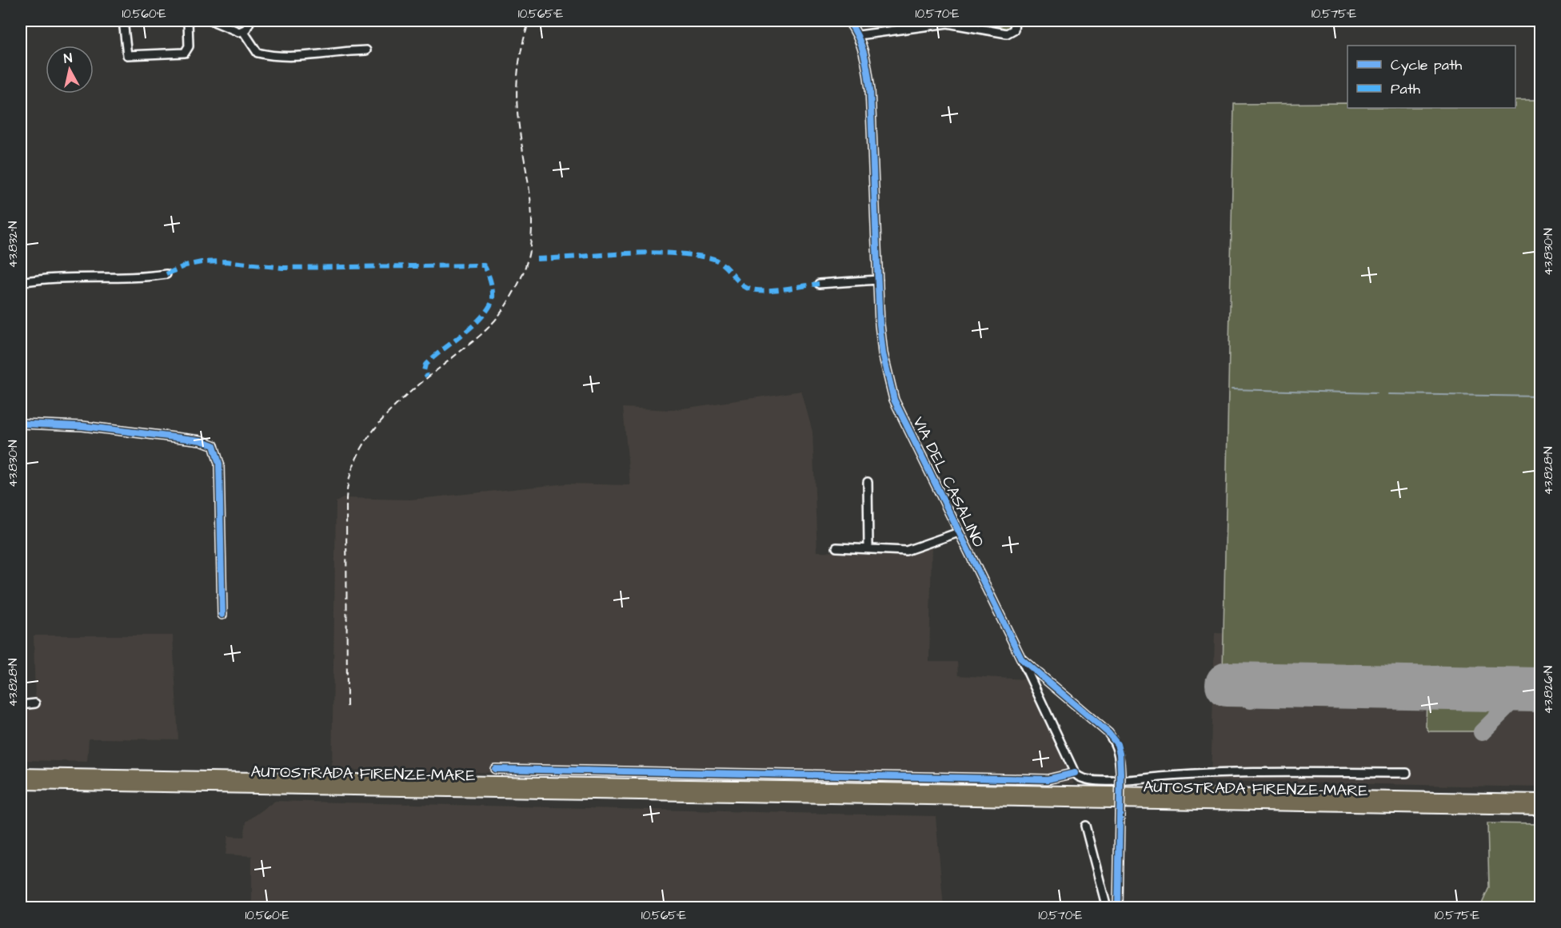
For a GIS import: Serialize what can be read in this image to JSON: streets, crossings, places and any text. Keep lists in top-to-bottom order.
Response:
{
  "streets": {
    "highway": ["AUTOSTRADA FIRENZE-MARE"],
    "street": ["VIA DEL CASALINO"]
  },
  "legend": ["Cycle path", "Path"],
  "north": "top",
  "coordinates": [
    "10.560°E",
    "10.565°E",
    "10.570°E",
    "10.575°E",
    "43.832°N",
    "43.830°N",
    "43.828°N",
    "43.826°N"
  ]
}
